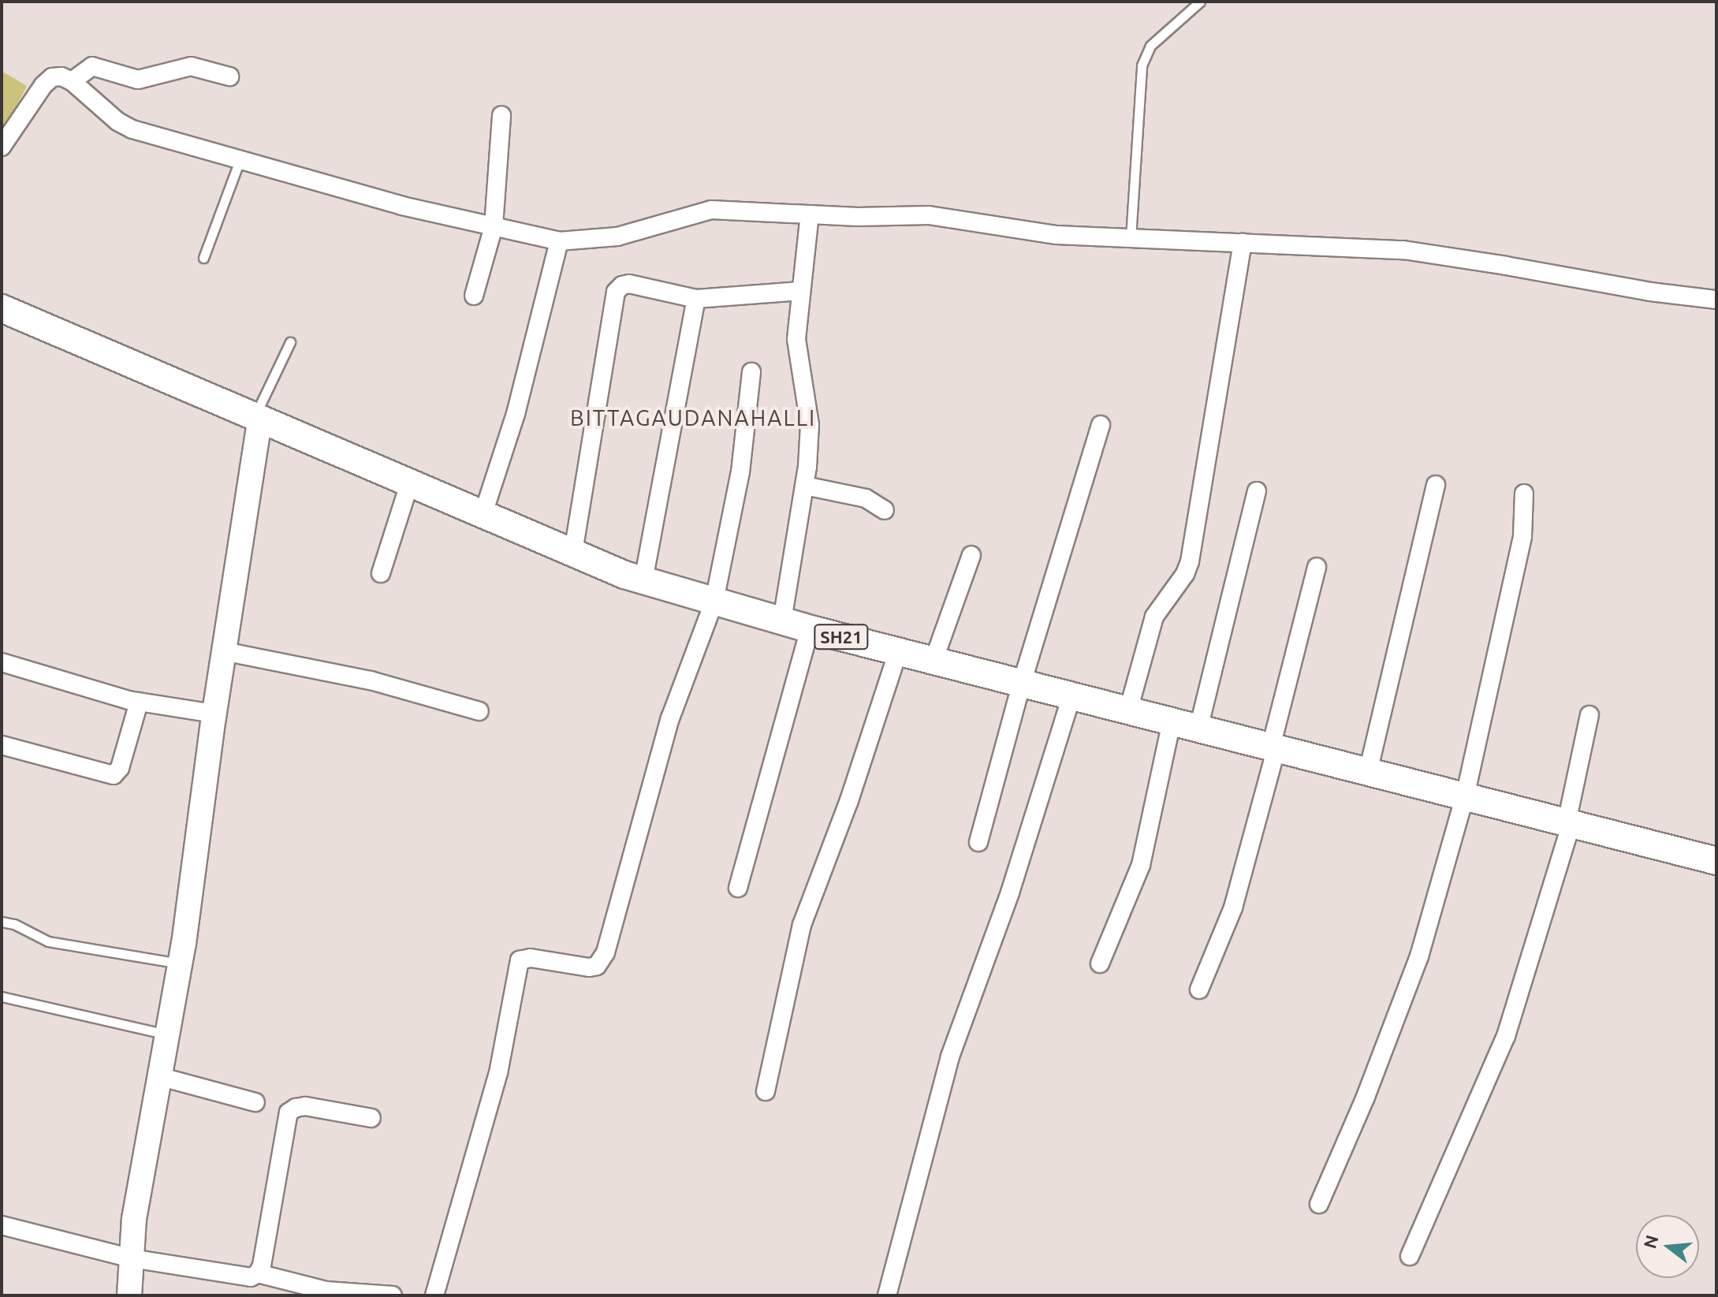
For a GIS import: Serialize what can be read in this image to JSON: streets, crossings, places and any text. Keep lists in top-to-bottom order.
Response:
{
  "streets": {
    "main road": ["SH21"]
  },
  "districts": ["BITTAGAUDANAHALLI"],
  "north": "left"
}
